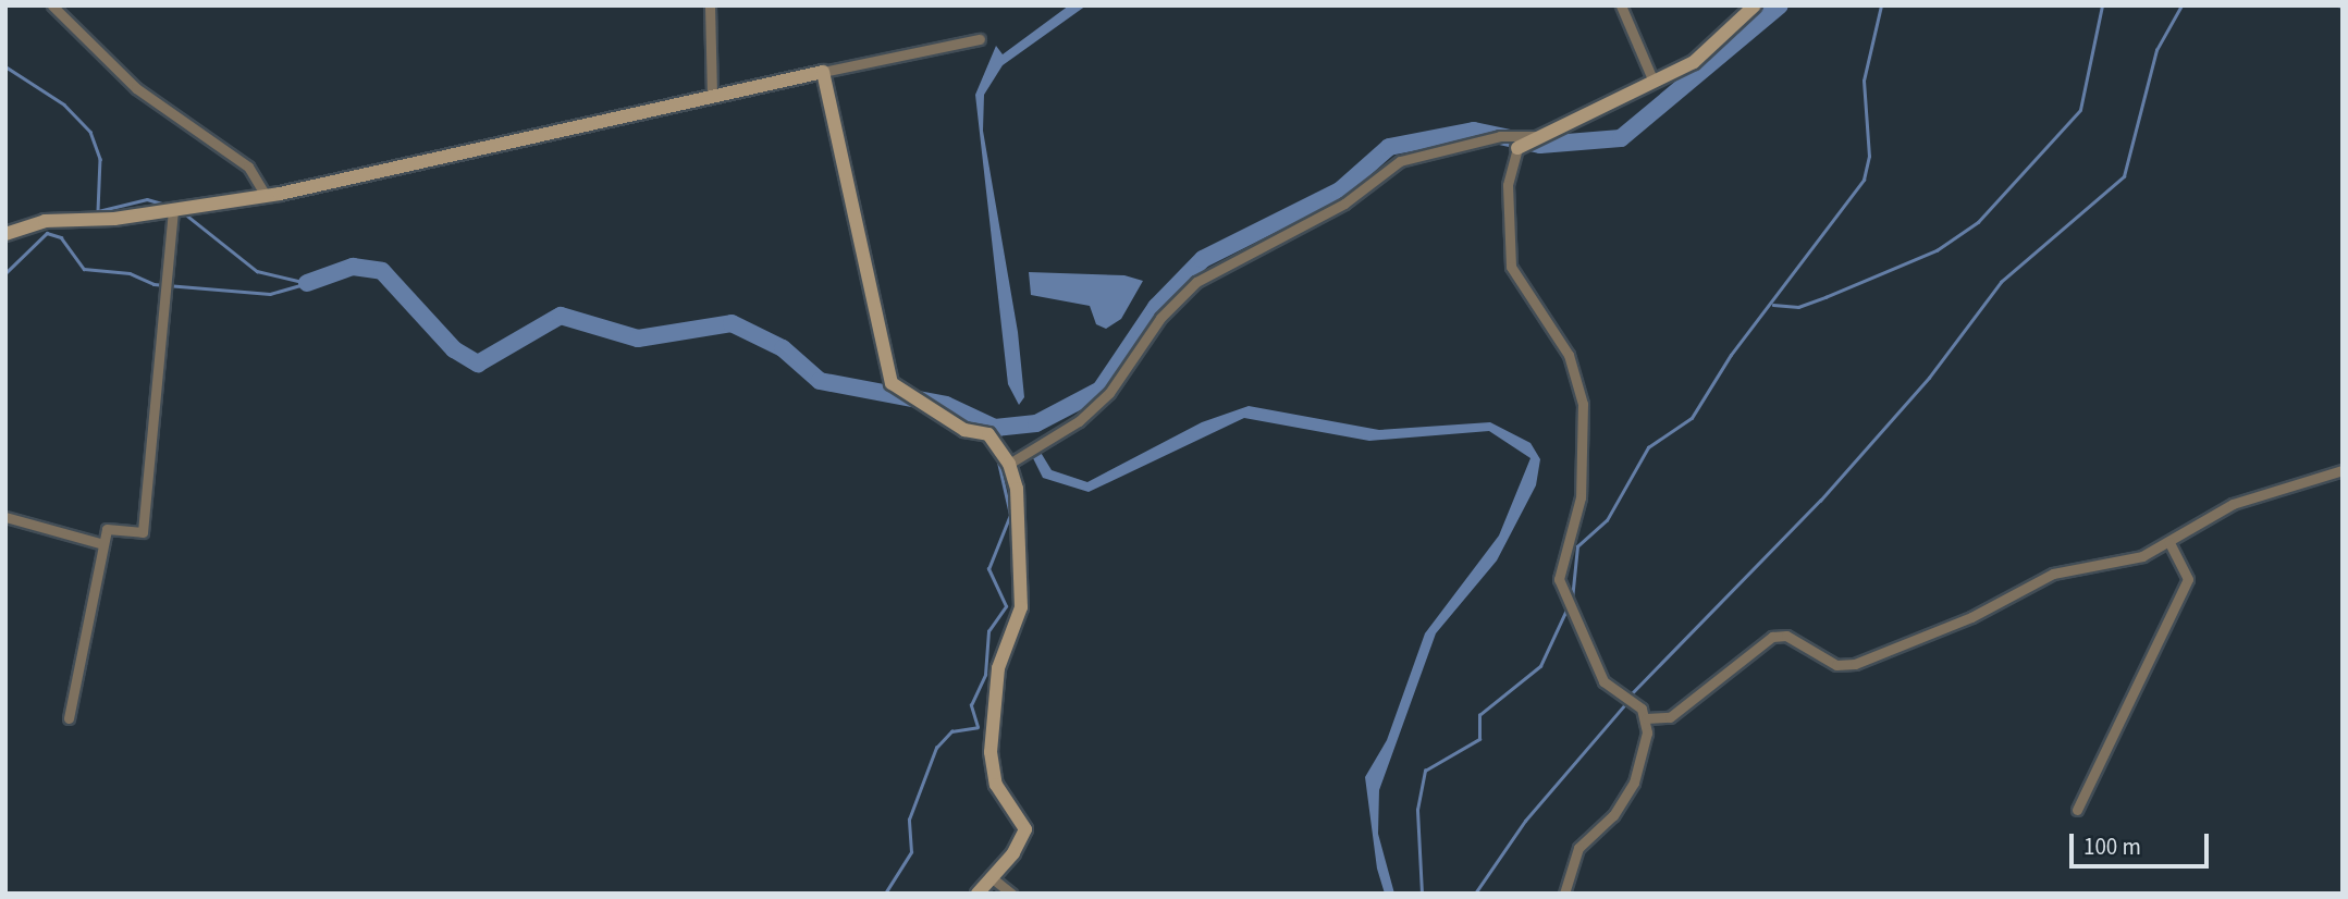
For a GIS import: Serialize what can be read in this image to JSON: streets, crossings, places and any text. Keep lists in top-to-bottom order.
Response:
{
  "scale_bar": "100 m"
}
